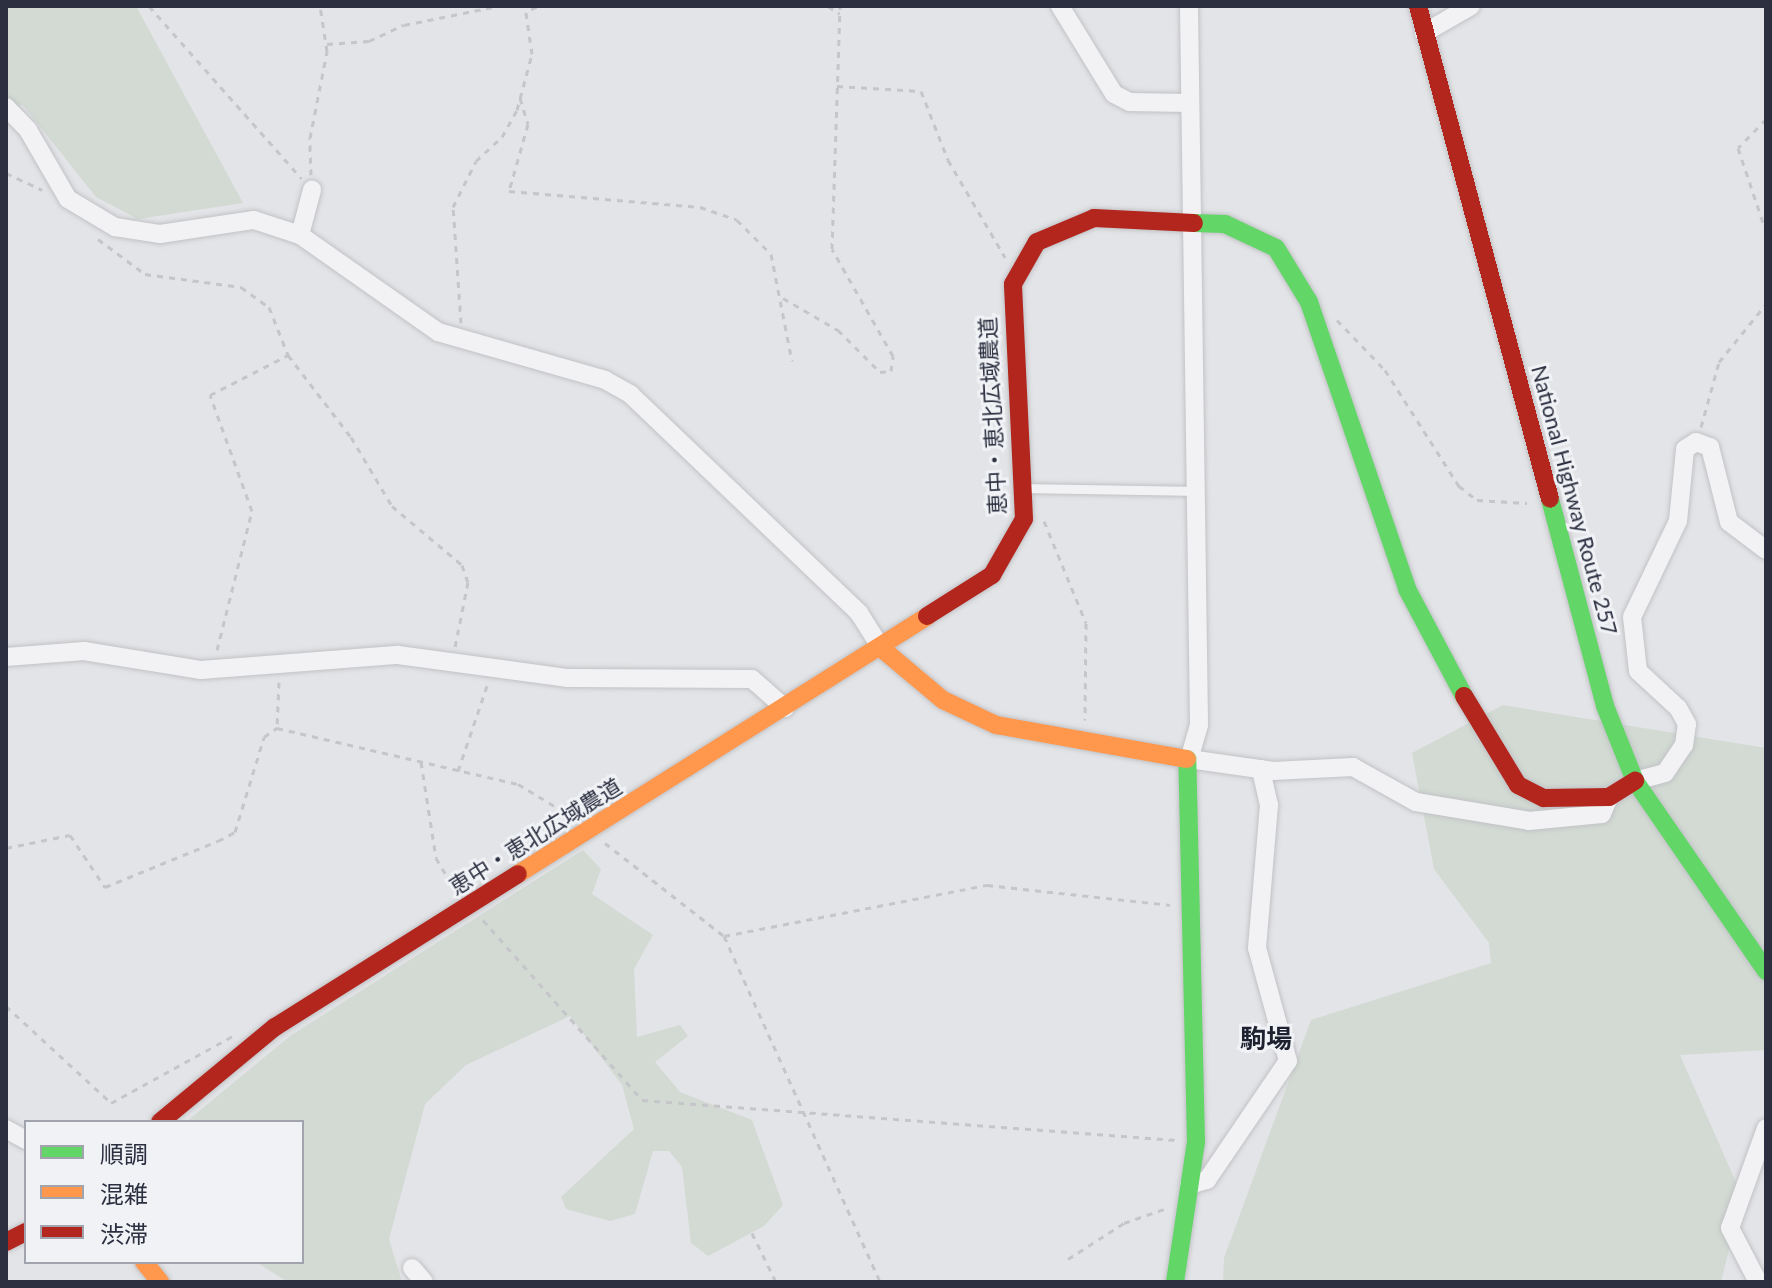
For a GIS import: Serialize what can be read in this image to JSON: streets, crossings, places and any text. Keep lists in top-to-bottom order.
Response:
{
  "streets": {
    "main road": ["恵中・恵北広域農道", "National Highway Route 257"]
  },
  "districts": ["駒場"],
  "legend": ["順調", "混雑", "渋滞"]
}
